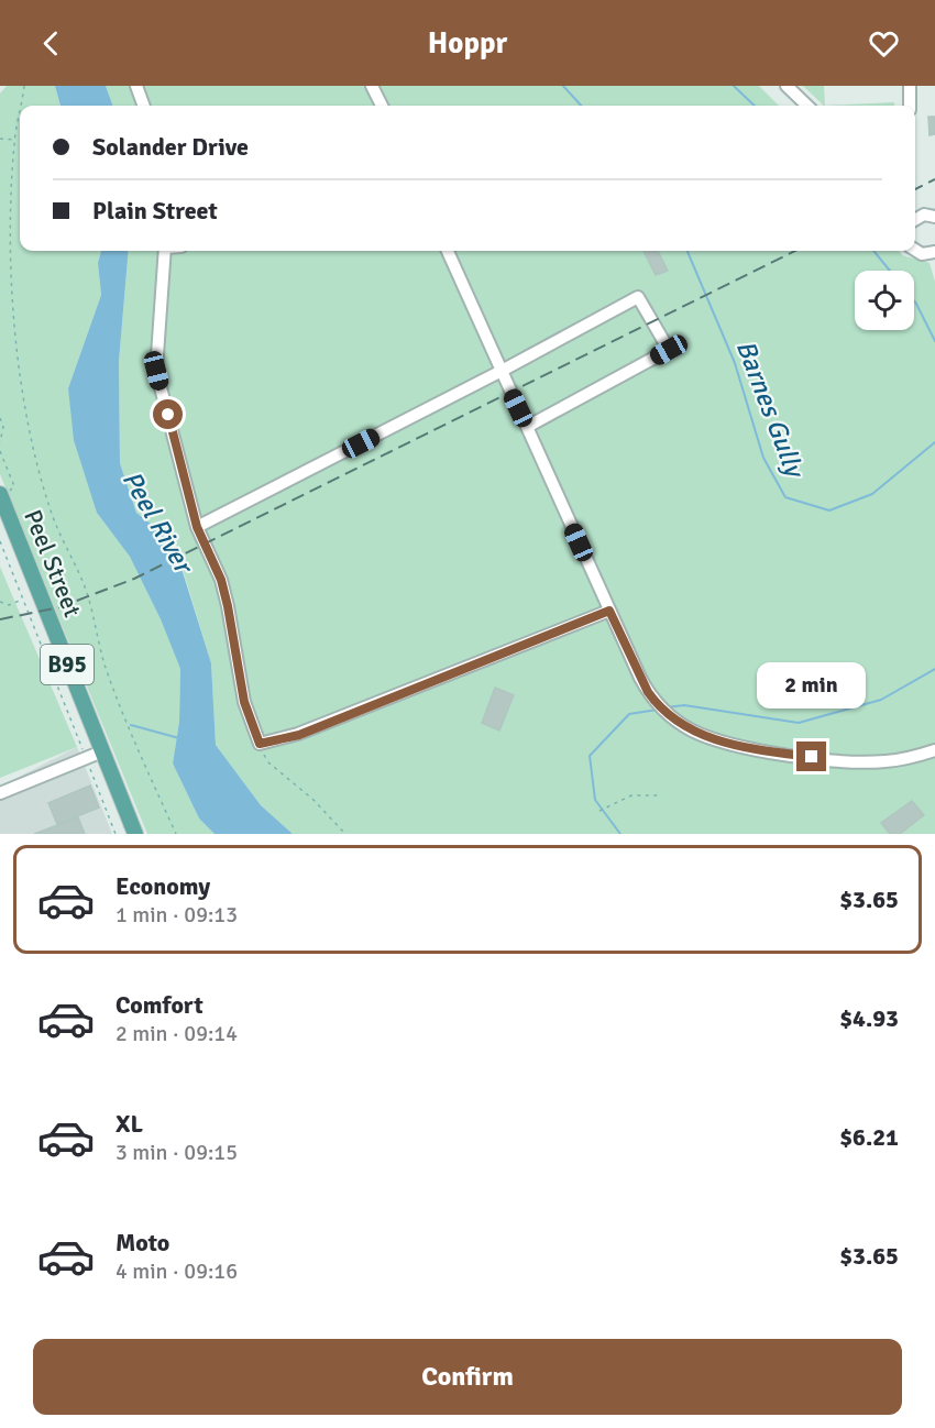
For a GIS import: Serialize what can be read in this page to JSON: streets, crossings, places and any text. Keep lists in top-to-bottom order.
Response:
{
  "streets": {
    "main road": ["Peel Street", "B95"]
  },
  "water": ["Barnes Gully", "Peel River"],
  "page": {
    "header": "Hoppr",
    "banner": ["Solander Drive", "Plain Street"],
    "bubble": "2 min",
    "list": [
      {
        "name": "Economy",
        "note": "1 min · 09:13",
        "value": "$3.65"
      },
      {
        "name": "Comfort",
        "note": "2 min · 09:14",
        "value": "$4.93"
      },
      {
        "name": "XL",
        "note": "3 min · 09:15",
        "value": "$6.21"
      },
      {
        "name": "Moto",
        "note": "4 min · 09:16",
        "value": "$3.65"
      }
    ],
    "buttons": "Confirm"
  }
}
